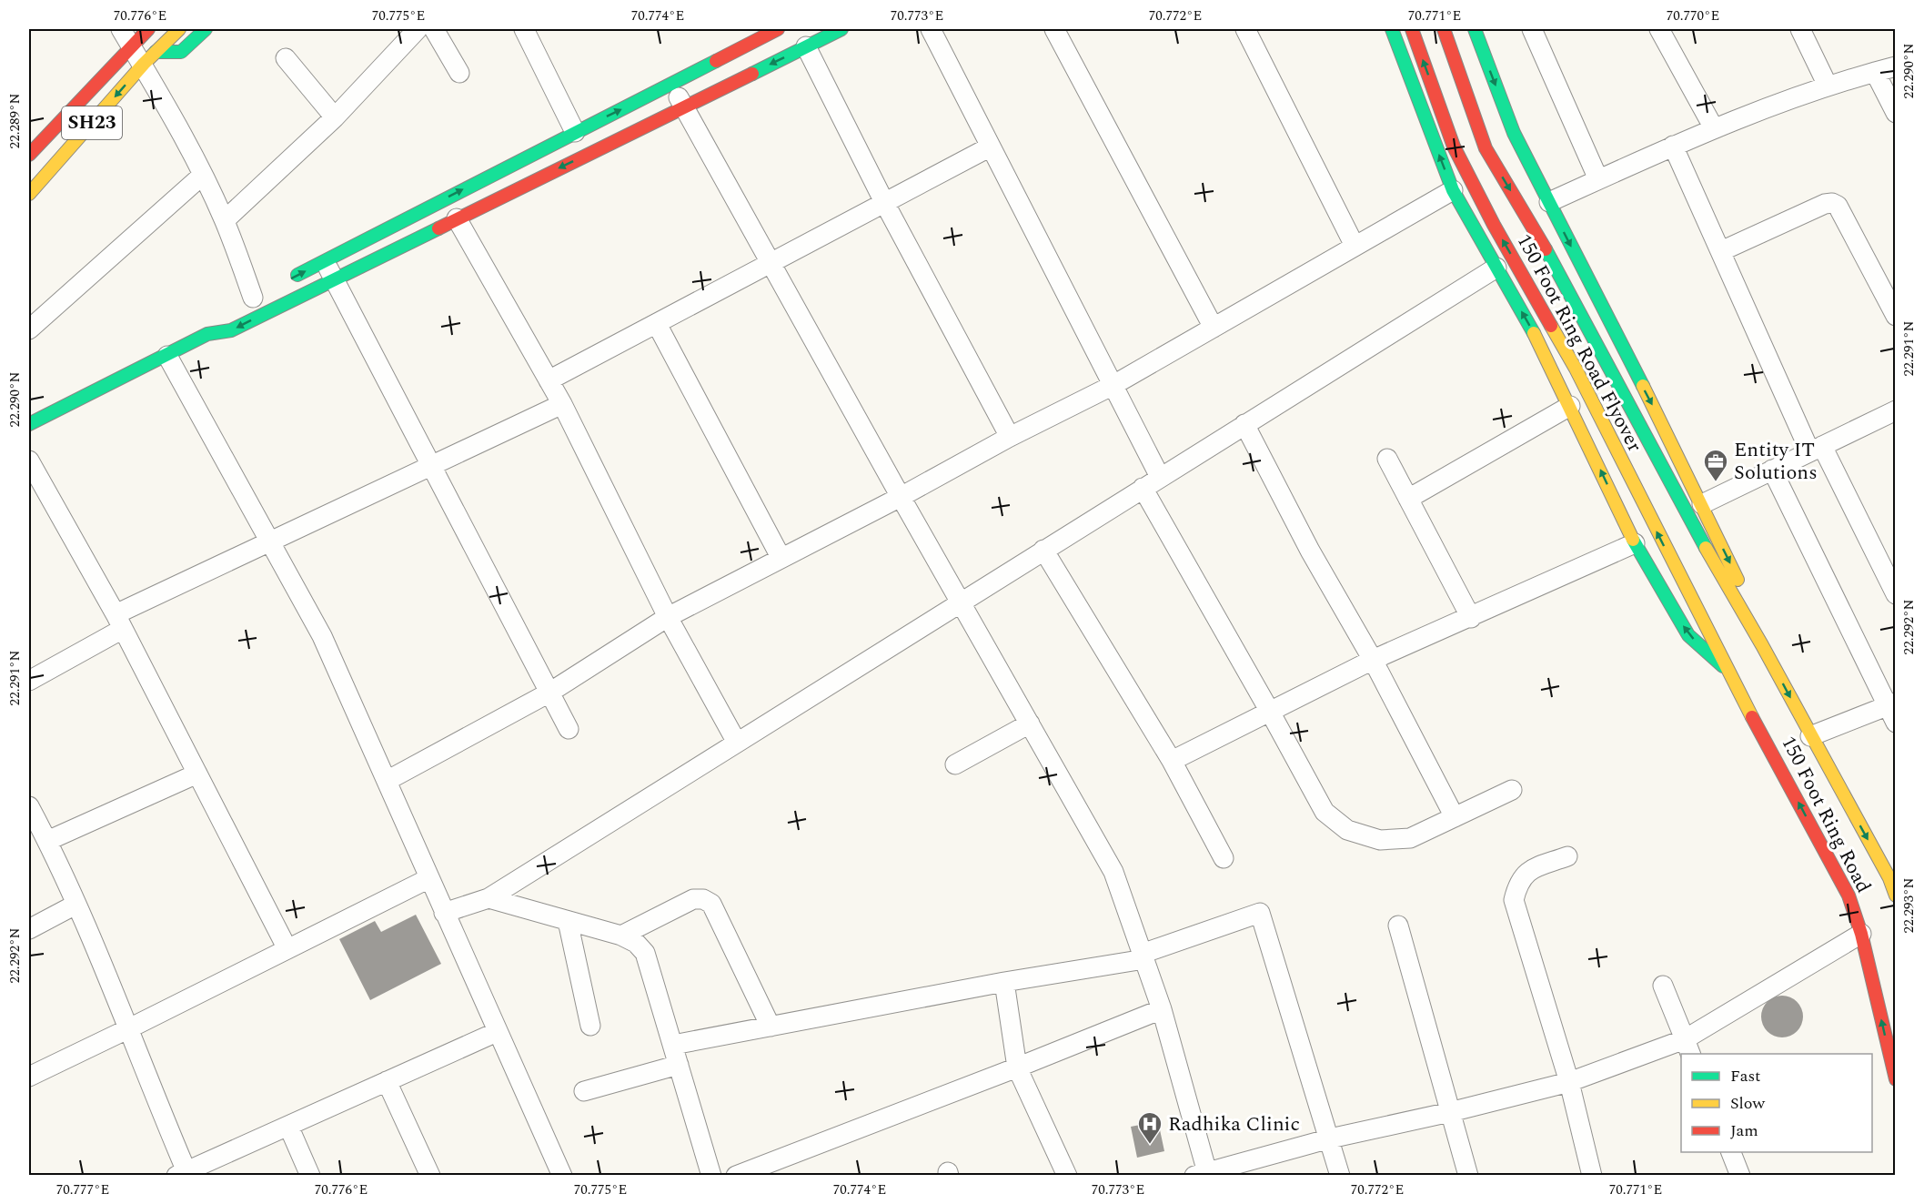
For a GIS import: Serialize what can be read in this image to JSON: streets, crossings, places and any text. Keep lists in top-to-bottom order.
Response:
{
  "streets": {
    "main road": ["SH23", "150 Foot Ring Road Flyover", "150 Foot Ring Road"]
  },
  "crossings": [
    ["150 Foot Ring Road Flyover", "150 Foot Ring Road"]
  ],
  "places": {
    "office": ["Entity IT Solutions"],
    "hospital": ["Radhika Clinic"]
  },
  "legend": ["Fast", "Slow", "Jam"],
  "coordinates": [
    "70.776°E",
    "70.775°E",
    "70.774°E",
    "70.773°E",
    "70.772°E",
    "70.771°E",
    "70.770°E",
    "22.290°N",
    "22.289°N",
    "22.291°N",
    "22.292°N",
    "22.293°N",
    "70.777°E"
  ]
}
